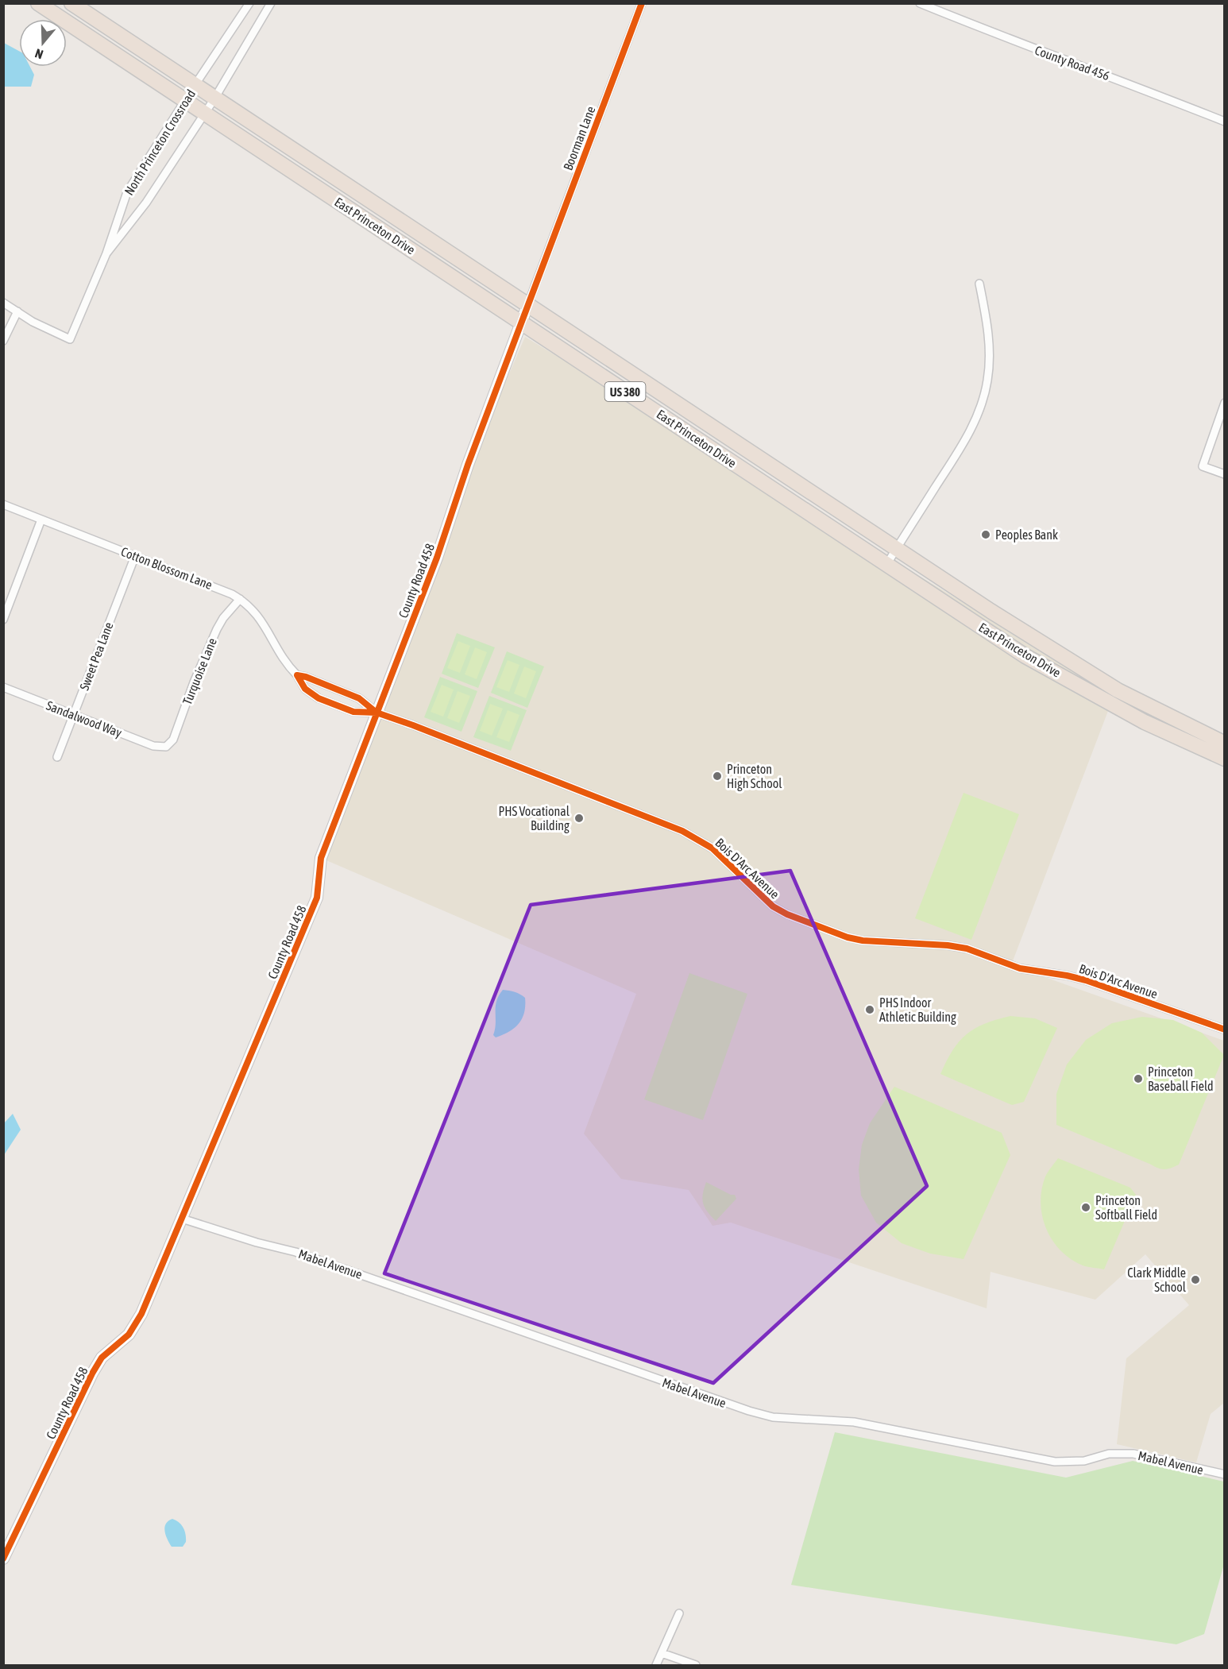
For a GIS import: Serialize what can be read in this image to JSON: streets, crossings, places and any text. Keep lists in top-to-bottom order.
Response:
{
  "streets": {
    "highway": ["East Princeton Drive", "US 380"],
    "street": [
      "County Road 456",
      "Boorman Lane",
      "North Princeton Crossroad",
      "Cotton Blossom Lane",
      "County Road 458",
      "Sweet Pea Lane",
      "Turquoise Lane",
      "Sandalwood Way",
      "Bois D'Arc Avenue",
      "Mabel Avenue"
    ]
  },
  "crossings": [
    ["Boorman Lane", "East Princeton Drive"],
    ["Boorman Lane", "County Road 458"],
    ["North Princeton Crossroad", "East Princeton Drive"],
    ["East Princeton Drive", "County Road 458"],
    ["Cotton Blossom Lane", "County Road 458"],
    ["Cotton Blossom Lane", "Sweet Pea Lane"],
    ["Cotton Blossom Lane", "Turquoise Lane"],
    ["Cotton Blossom Lane", "Bois D'Arc Avenue"],
    ["County Road 458", "Bois D'Arc Avenue"],
    ["County Road 458", "Mabel Avenue"],
    ["Sweet Pea Lane", "Sandalwood Way"],
    ["Turquoise Lane", "Sandalwood Way"]
  ],
  "places": [
    "Peoples Bank",
    "Princeton High School",
    "PHS Vocational Building",
    "PHS Indoor Athletic Building",
    "Princeton Baseball Field",
    "Princeton Softball Field",
    "Clark Middle School"
  ],
  "north": "bottom"
}
